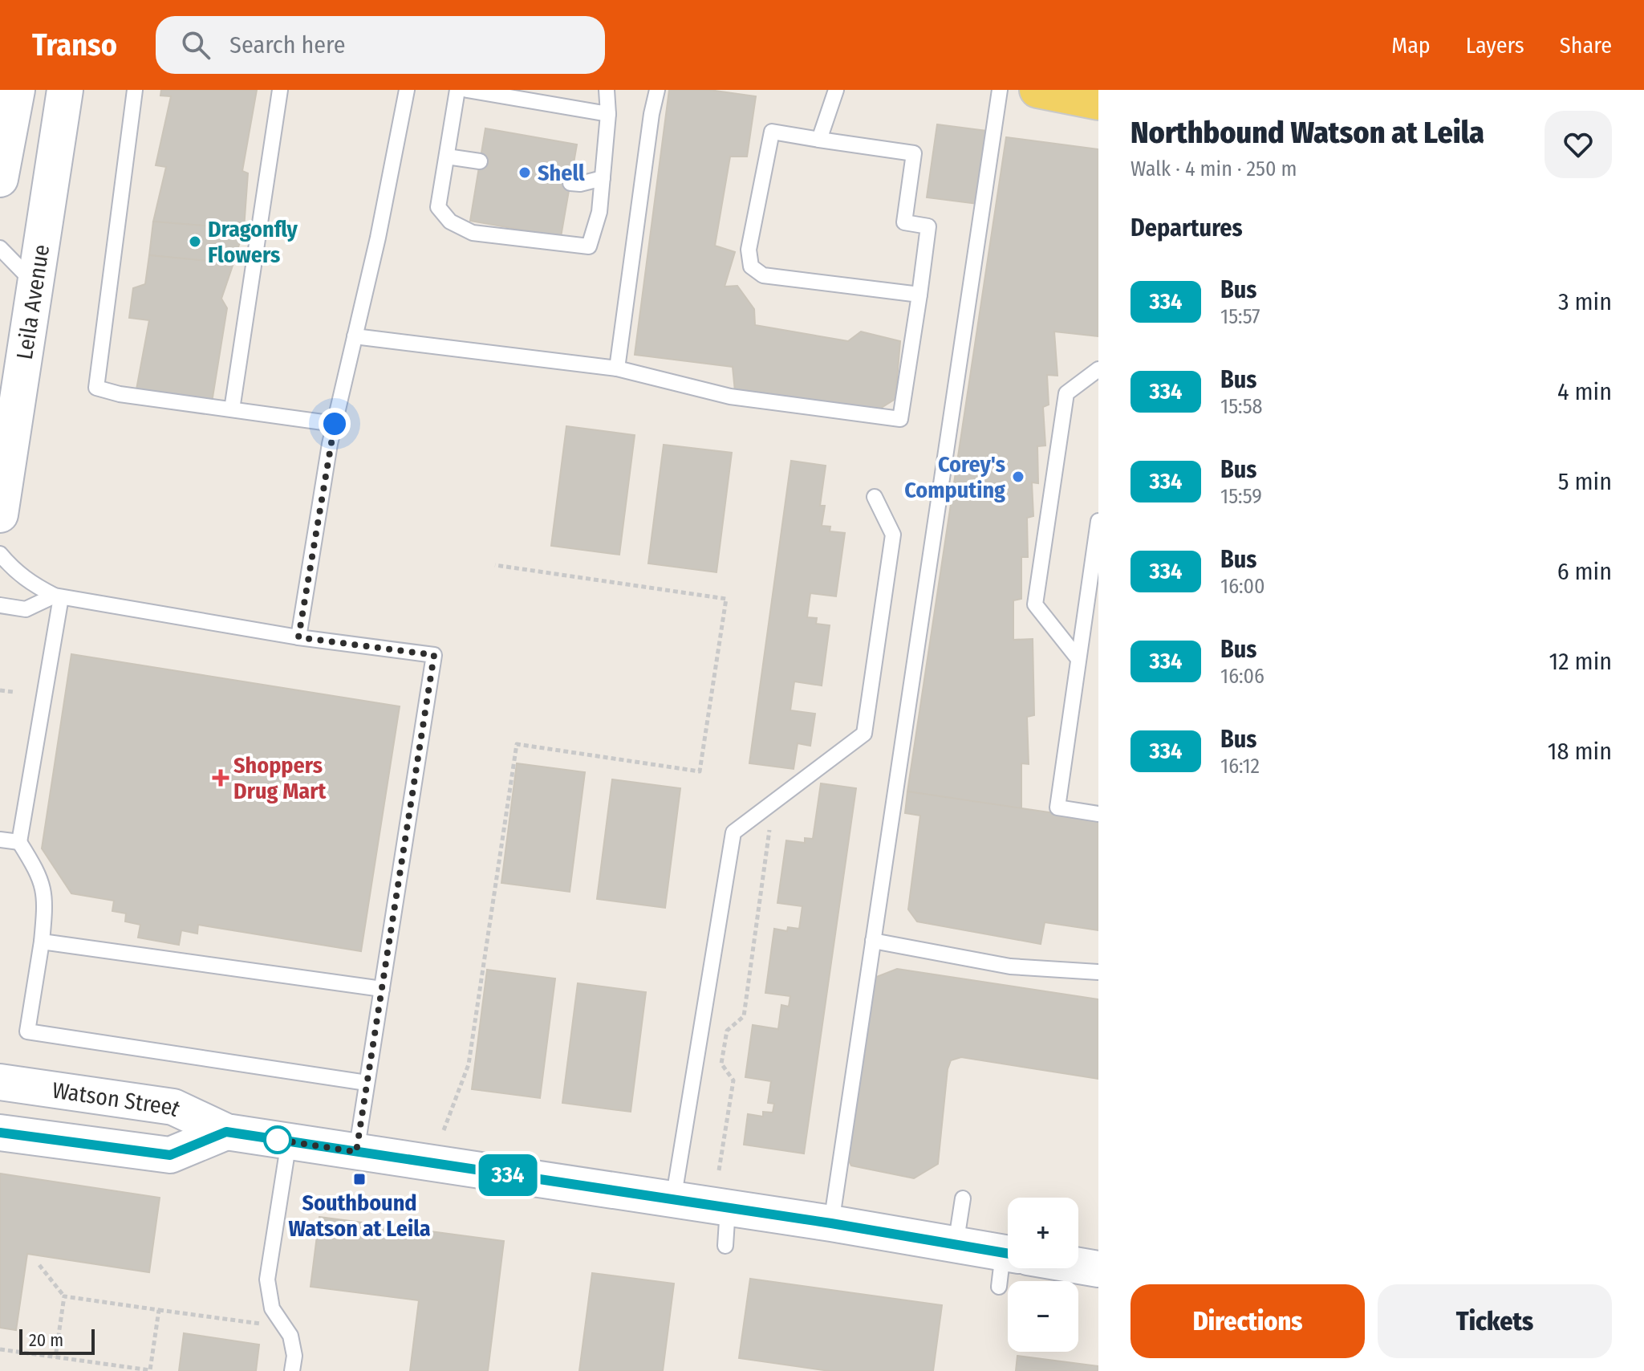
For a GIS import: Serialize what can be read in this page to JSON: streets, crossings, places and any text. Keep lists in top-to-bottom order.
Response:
{
  "streets": {
    "street": ["Leila Avenue", "Watson Street"]
  },
  "places": {
    "other": ["Shell", "Dragonfly Flowers", "Corey's Computing"],
    "health": ["Shoppers Drug Mart"],
    "transit": ["Southbound Watson at Leila"]
  },
  "lines": ["bus line 334"],
  "scale_bar": "20 m",
  "page": {
    "header": "Transo",
    "search": "Search here",
    "nav": ["Map", "Layers", "Share"],
    "on_map": "334",
    "heading": [
      ["Northbound Watson at Leila", "Walk · 4 min · 250 m"],
      "Departures"
    ],
    "list": [
      {
        "mark": "334",
        "name": "Bus",
        "note": "15:57",
        "value": "3 min"
      },
      {
        "mark": "334",
        "name": "Bus",
        "note": "15:58",
        "value": "4 min"
      },
      {
        "mark": "334",
        "name": "Bus",
        "note": "15:59",
        "value": "5 min"
      },
      {
        "mark": "334",
        "name": "Bus",
        "note": "16:00",
        "value": "6 min"
      },
      {
        "mark": "334",
        "name": "Bus",
        "note": "16:06",
        "value": "12 min"
      },
      {
        "mark": "334",
        "name": "Bus",
        "note": "16:12",
        "value": "18 min"
      }
    ],
    "map_buttons": ["+", "−"],
    "buttons": ["Directions", "Tickets"],
    "scale": "20 m"
  }
}
